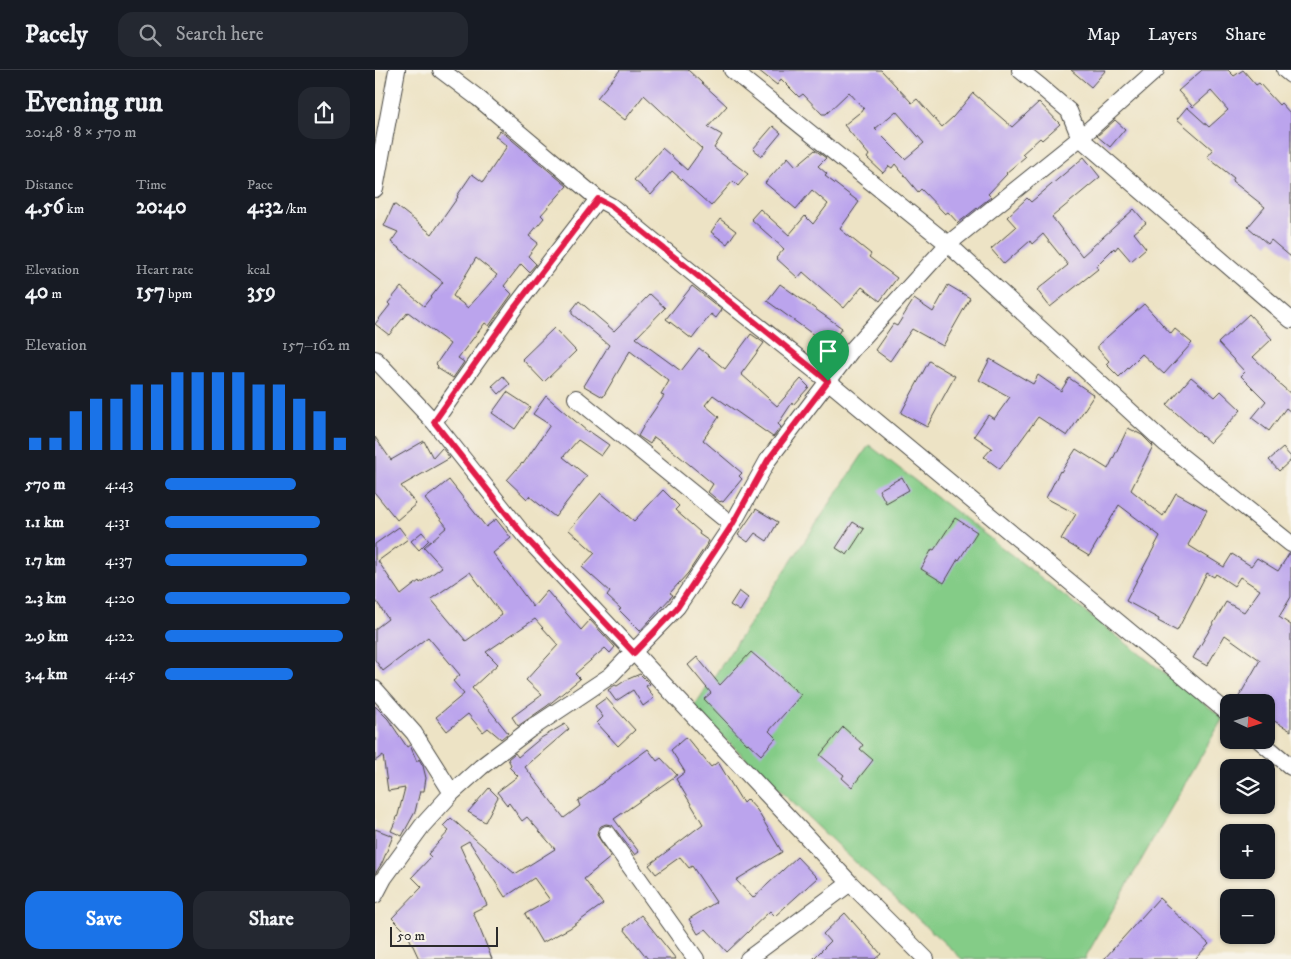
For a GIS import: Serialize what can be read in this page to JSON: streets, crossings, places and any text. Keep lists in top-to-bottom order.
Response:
{
  "scale_bar": "50 m",
  "north": "right",
  "page": {
    "header": "Pacely",
    "search": "Search here",
    "nav": ["Map", "Layers", "Share"],
    "heading": ["Evening run", "20:48 · 8 × 570 m"],
    "stats": [
      ["Distance", "4.56 km"],
      ["Time", "20:40"],
      ["Pace", "4:32 /km"],
      ["Elevation", "40 m"],
      ["Heart rate", "157 bpm"],
      ["kcal", "359"]
    ],
    "chart": ["Elevation", "157–162 m"],
    "list": [
      {
        "name": "570 m",
        "note": "4:43"
      },
      {
        "name": "1.1 km",
        "note": "4:31"
      },
      {
        "name": "1.7 km",
        "note": "4:37"
      },
      {
        "name": "2.3 km",
        "note": "4:20"
      },
      {
        "name": "2.9 km",
        "note": "4:22"
      },
      {
        "name": "3.4 km",
        "note": "4:45"
      }
    ],
    "map_buttons": ["+", "−"],
    "buttons": ["Save", "Share"],
    "scale": "50 m"
  }
}
